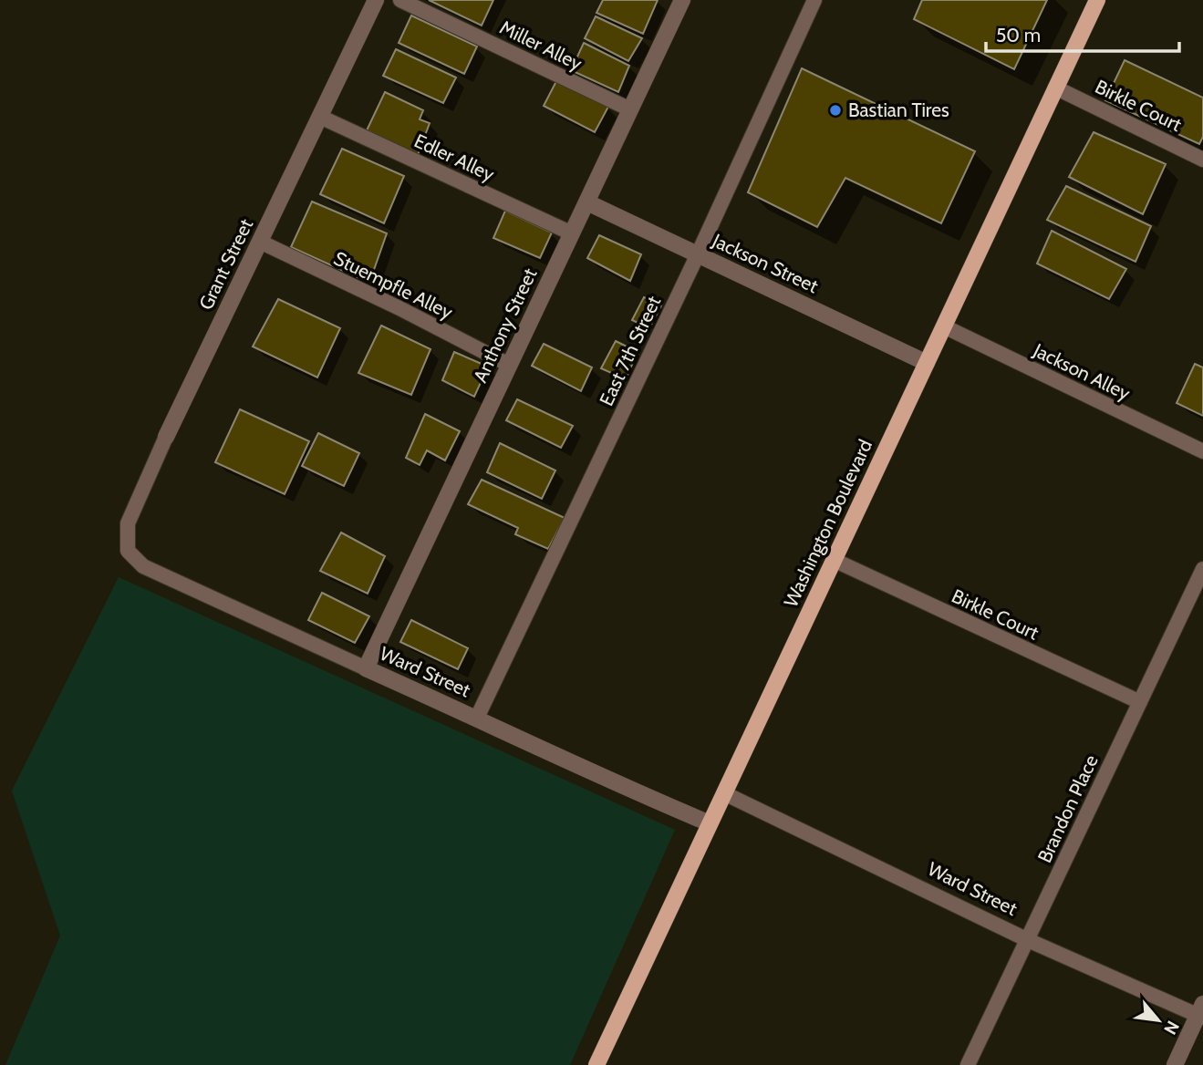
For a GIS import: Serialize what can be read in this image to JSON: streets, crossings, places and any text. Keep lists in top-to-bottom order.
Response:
{
  "streets": {
    "main road": ["Washington Boulevard"],
    "street": [
      "Jackson Street",
      "Grant Street",
      "Anthony Street",
      "Ward Street"
    ],
    "lane": [
      "Miller Alley",
      "Birkle Court",
      "Edler Alley",
      "Stuempfle Alley",
      "East 7th Street",
      "Jackson Alley",
      "Brandon Place"
    ]
  },
  "crossings": [
    ["Miller Alley", "Anthony Street"],
    ["Birkle Court", "Washington Boulevard"],
    ["Birkle Court", "Brandon Place"],
    ["Edler Alley", "Grant Street"],
    ["Edler Alley", "Anthony Street"],
    ["Jackson Street", "Anthony Street"],
    ["Jackson Street", "East 7th Street"],
    ["Jackson Street", "Washington Boulevard"],
    ["Grant Street", "Stuempfle Alley"],
    ["Grant Street", "Ward Street"],
    ["Stuempfle Alley", "Anthony Street"],
    ["Anthony Street", "Ward Street"],
    ["East 7th Street", "Ward Street"],
    ["Jackson Alley", "Washington Boulevard"],
    ["Washington Boulevard", "Ward Street"],
    ["Ward Street", "Brandon Place"]
  ],
  "places": ["Bastian Tires"],
  "scale_bar": "50 m",
  "north": "bottom right"
}
